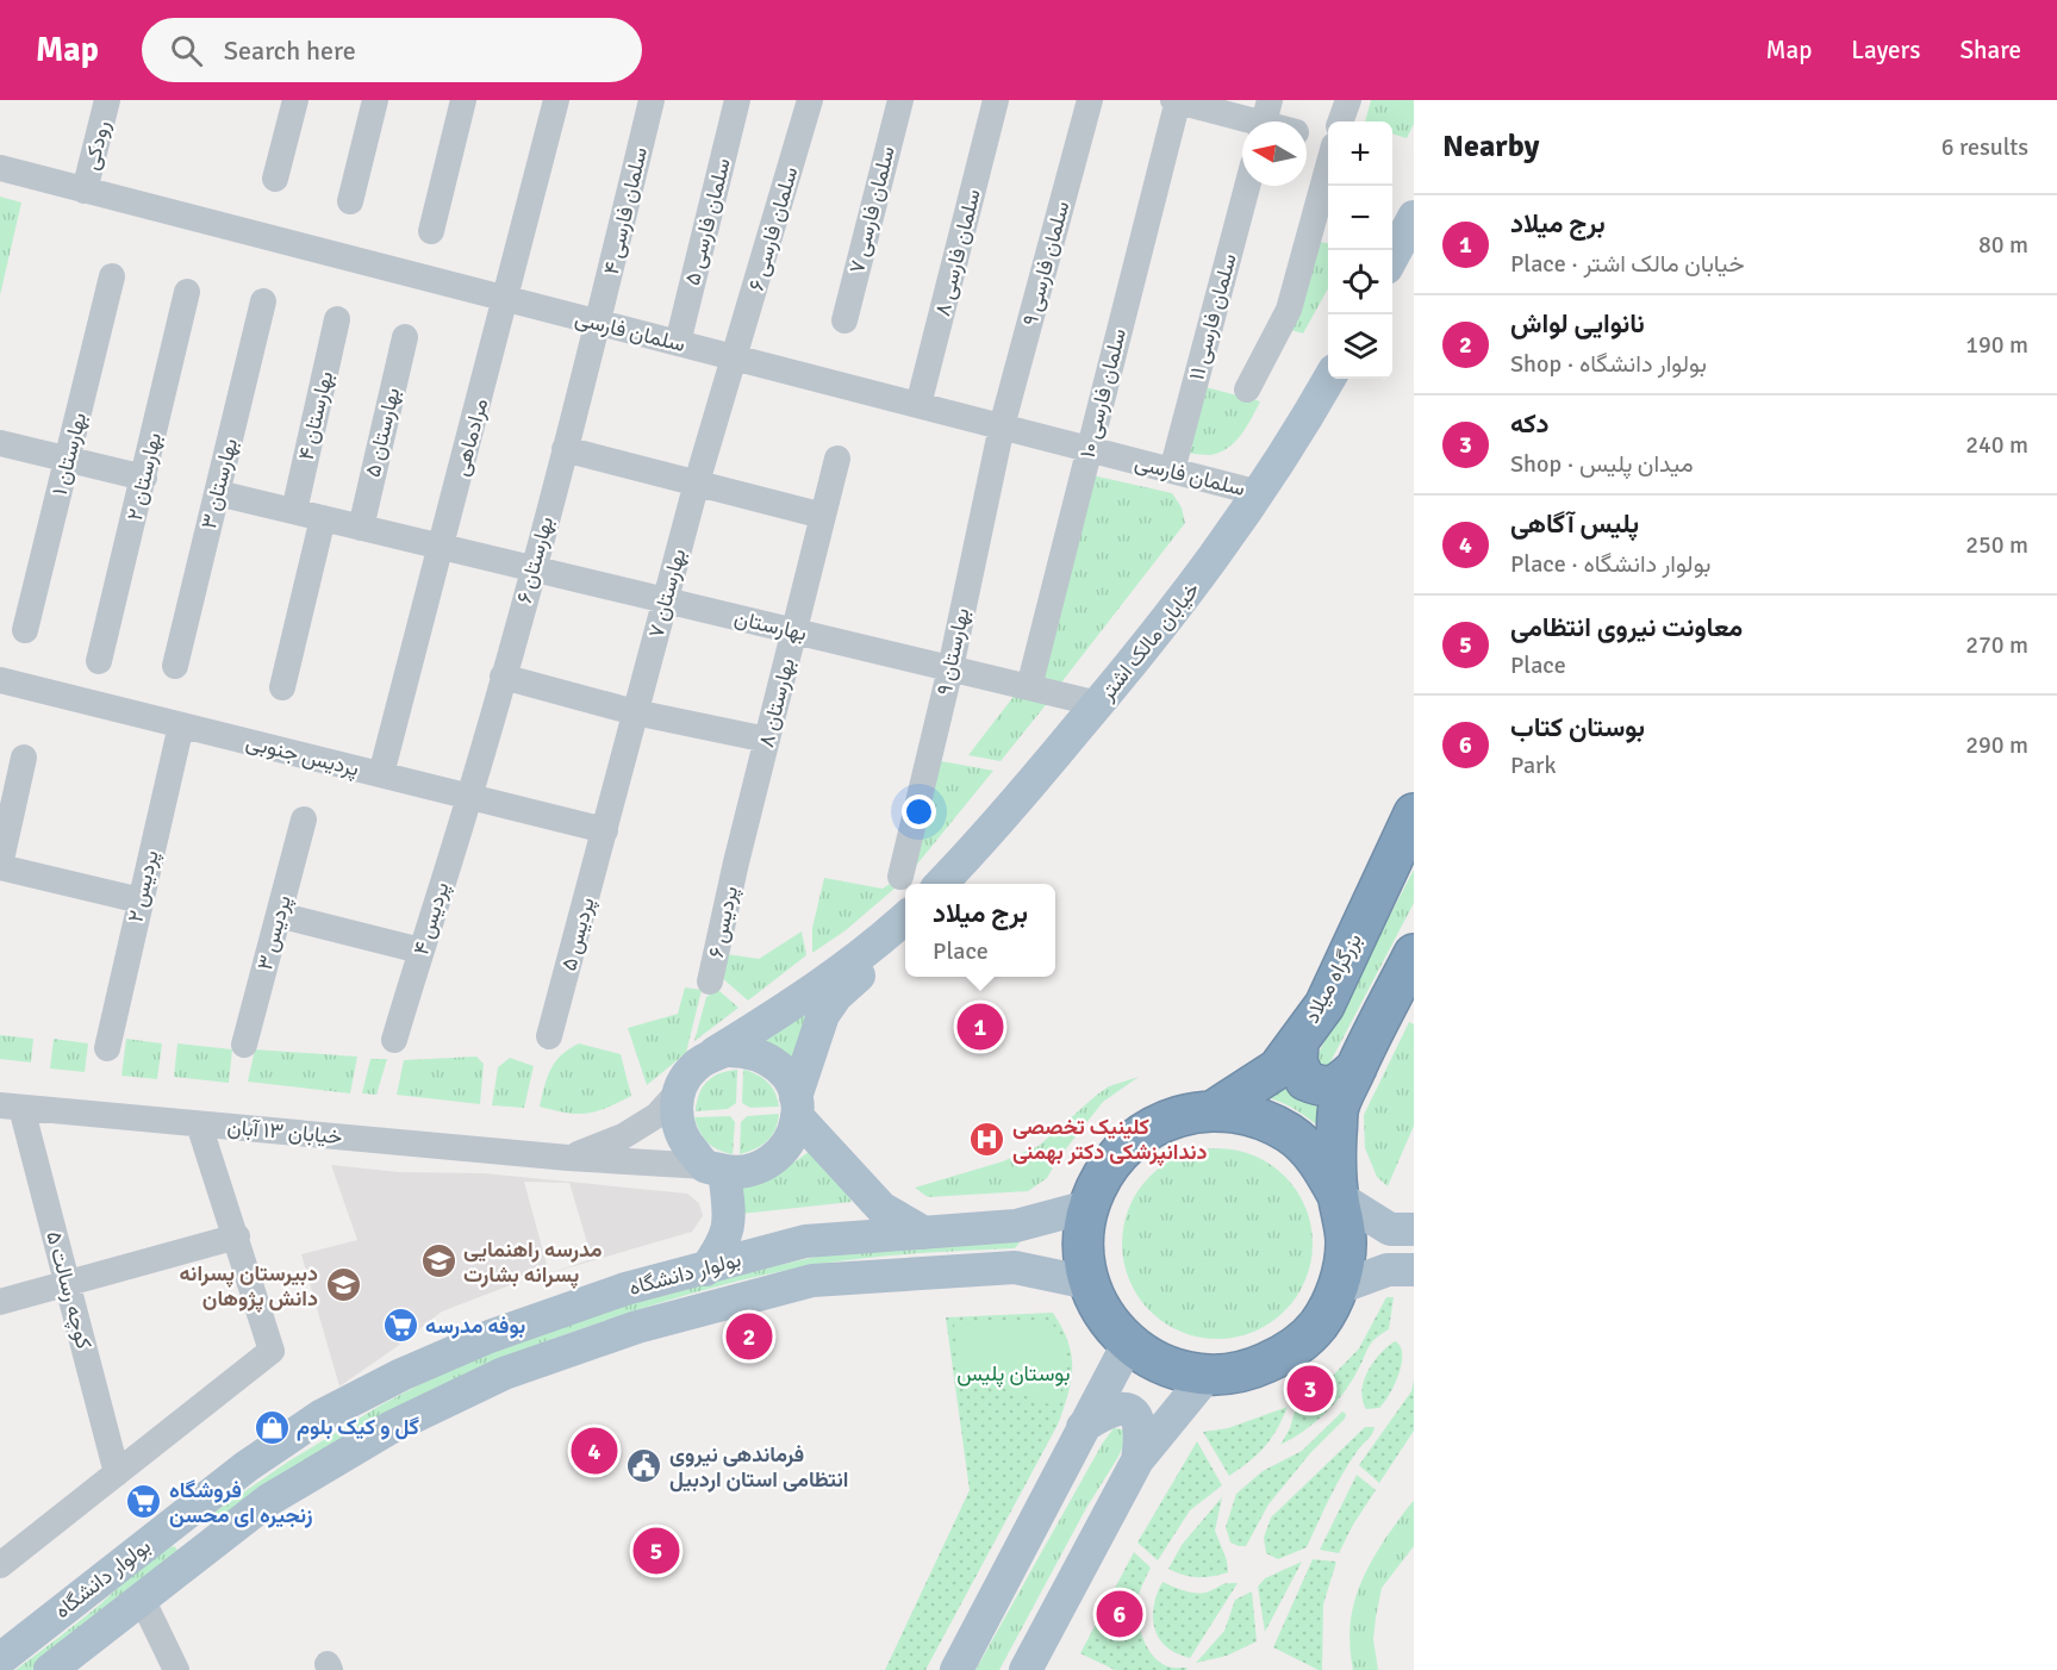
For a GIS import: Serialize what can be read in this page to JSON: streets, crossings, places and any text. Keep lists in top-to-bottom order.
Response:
{
  "streets": {
    "highway": ["بزرگراه میلاد"],
    "main road": ["خیابان مالک اشتر", "بولوار دانشگاه"],
    "street": [
      "رودکی",
      "سلمان فارسی ۷",
      "سلمان فارسی ۴",
      "سلمان فارسی ۵",
      "سلمان فارسی ۶",
      "سلمان فارسی ۸",
      "سلمان فارسی ۹",
      "سلمان فارسی ۱۱",
      "سلمان فارسی",
      "سلمان فارسی ۱۰",
      "بهارستان ۴",
      "بهارستان ۵",
      "مرادماهی",
      "بهارستان ۱",
      "بهارستان ۲",
      "بهارستان ۳",
      "بهارستان ۶",
      "بهارستان ۷",
      "بهارستان",
      "بهارستان ۹",
      "بهارستان ۸",
      "پردیس جنوبی",
      "پردیس ۲",
      "پردیس ۴",
      "پردیس ۶",
      "پردیس ۳",
      "پردیس ۵",
      "خیابان ۱۳ آبان",
      "کوچه رسالت ۵"
    ]
  },
  "crossings": [
    ["رودکی", "سلمان فارسی"],
    ["سلمان فارسی ۴", "سلمان فارسی"],
    ["سلمان فارسی ۴", "بهارستان ۶"],
    ["سلمان فارسی ۵", "سلمان فارسی"],
    ["سلمان فارسی ۶", "سلمان فارسی"],
    ["سلمان فارسی ۶", "بهارستان ۷"],
    ["سلمان فارسی ۸", "سلمان فارسی"],
    ["سلمان فارسی ۹", "سلمان فارسی"],
    ["سلمان فارسی ۹", "بهارستان ۹"],
    ["سلمان فارسی ۱۱", "سلمان فارسی"],
    ["سلمان فارسی", "سلمان فارسی ۱۰"],
    ["سلمان فارسی", "مرادماهی"],
    ["سلمان فارسی", "بهارستان ۶"],
    ["سلمان فارسی", "بهارستان ۷"],
    ["سلمان فارسی", "خیابان مالک اشتر"],
    ["سلمان فارسی", "بهارستان ۹"],
    ["سلمان فارسی ۱۰", "بهارستان"],
    ["بهارستان ۴", "بهارستان"],
    ["بهارستان ۵", "بهارستان"],
    ["مرادماهی", "بهارستان"],
    ["مرادماهی", "پردیس جنوبی"],
    ["بهارستان ۳", "بهارستان"],
    ["بهارستان ۶", "بهارستان"],
    ["بهارستان ۶", "پردیس جنوبی"],
    ["بهارستان ۶", "پردیس ۴"],
    ["بهارستان ۷", "بهارستان"],
    ["بهارستان ۷", "پردیس جنوبی"],
    ["بهارستان ۷", "پردیس ۵"],
    ["بهارستان", "خیابان مالک اشتر"],
    ["بهارستان", "بهارستان ۹"],
    ["بهارستان", "بهارستان ۸"],
    ["بهارستان ۸", "پردیس ۶"],
    ["پردیس جنوبی", "پردیس ۲"],
    ["پردیس جنوبی", "پردیس ۴"],
    ["پردیس جنوبی", "پردیس ۵"],
    ["خیابان ۱۳ آبان", "کوچه رسالت ۵"]
  ],
  "parks": ["بوستان پلیس"],
  "places": {
    "hospital": ["کلینیک تخصصی دندانپزشکی دکتر بهمنی"],
    "school or university": ["مدرسه راهنمایی پسرانه بشارت", "دبیرستان پسرانه دانش پژوهان"],
    "supermarket": ["بوفه مدرسه", "فروشگاه زنجیره ای محسن"],
    "shop": ["گل و کیک بلوم"],
    "public building": ["فرماندهی نیروی انتظامی استان اردبیل"]
  },
  "north": "left",
  "page": {
    "header": "Map",
    "search": "Search here",
    "nav": ["Map", "Layers", "Share"],
    "heading": ["Nearby", "6 results"],
    "map_buttons": ["+", "−"],
    "list": [
      {
        "mark": "1",
        "name": "برج میلاد",
        "note": "Place · خیابان مالک اشتر",
        "value": "80 m"
      },
      {
        "mark": "2",
        "name": "نانوایی لواش",
        "note": "Shop · بولوار دانشگاه",
        "value": "190 m"
      },
      {
        "mark": "3",
        "name": "دکه",
        "note": "Shop · میدان پلیس",
        "value": "240 m"
      },
      {
        "mark": "4",
        "name": "پلیس آگاهی",
        "note": "Place · بولوار دانشگاه",
        "value": "250 m"
      },
      {
        "mark": "5",
        "name": "معاونت نیروی انتظامی",
        "note": "Place",
        "value": "270 m"
      },
      {
        "mark": "6",
        "name": "بوستان کتاب",
        "note": "Park",
        "value": "290 m"
      }
    ],
    "popup": ["برج میلاد", "Place"],
    "pins": [
      "1",
      "2",
      "3",
      "4",
      "5",
      "6"
    ]
  }
}
